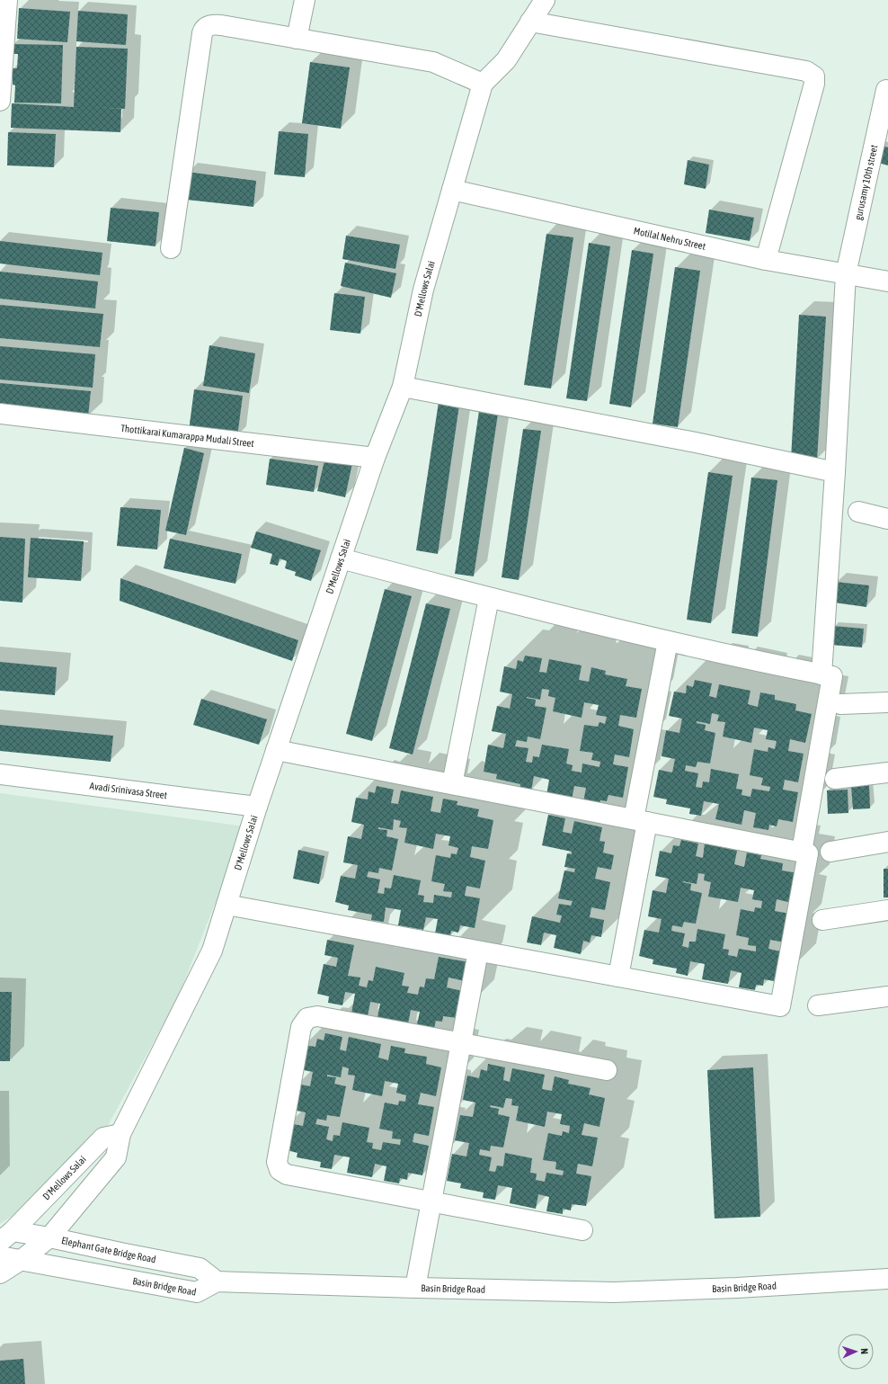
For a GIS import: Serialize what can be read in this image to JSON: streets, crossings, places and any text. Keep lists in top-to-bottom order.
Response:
{
  "streets": {
    "street": [
      "gurusamy 10th street",
      "Motilal Nehru Street",
      "D'Mellows Salai",
      "Thottikarai Kumarappa Mudali Street",
      "Avadi Srinivasa Street",
      "Elephant Gate Bridge Road",
      "Basin Bridge Road"
    ]
  },
  "crossings": [
    ["gurusamy 10th street", "Motilal Nehru Street"],
    ["Motilal Nehru Street", "D'Mellows Salai"],
    ["D'Mellows Salai", "Thottikarai Kumarappa Mudali Street"],
    ["D'Mellows Salai", "Avadi Srinivasa Street"],
    ["D'Mellows Salai", "Elephant Gate Bridge Road"],
    ["Elephant Gate Bridge Road", "Basin Bridge Road"]
  ],
  "north": "right"
}
